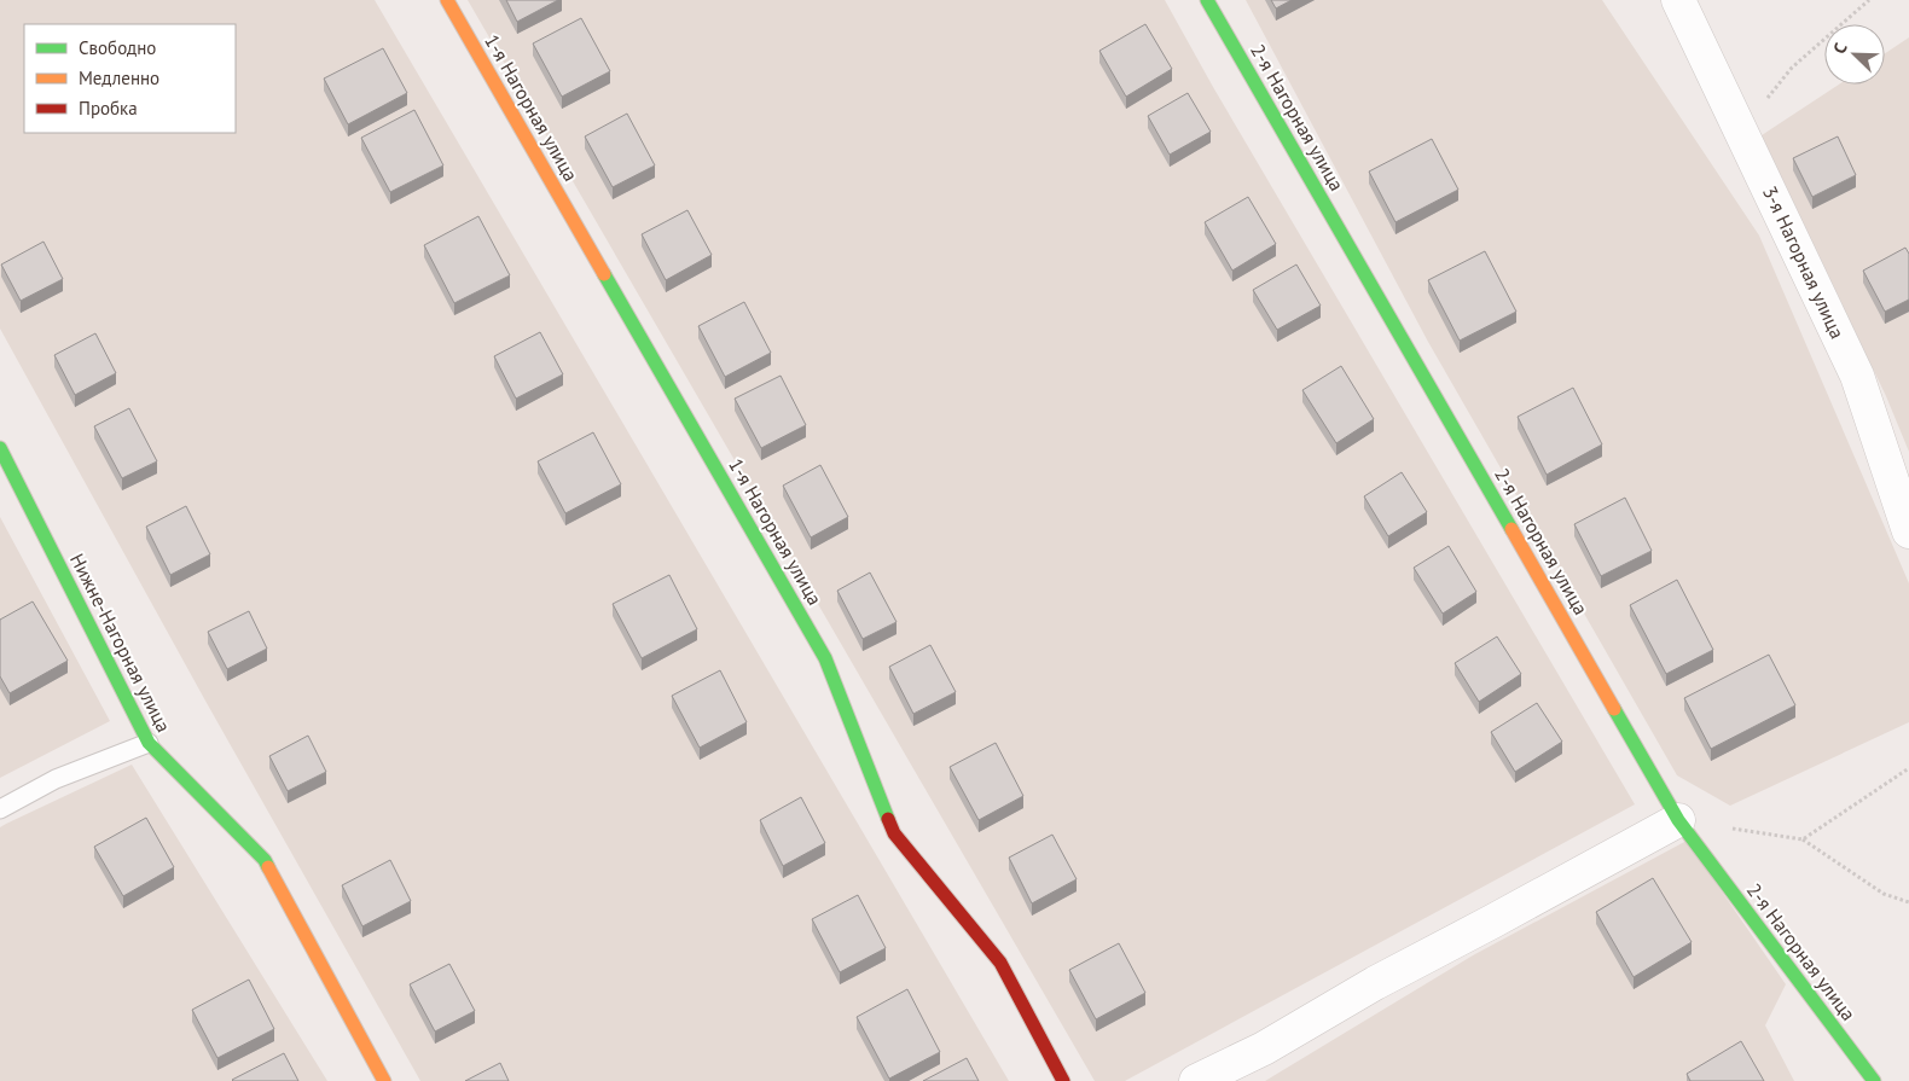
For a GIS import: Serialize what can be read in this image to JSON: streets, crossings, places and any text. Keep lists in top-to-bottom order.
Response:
{
  "streets": {
    "street": [
      "1-я Нагорная улица",
      "2-я Нагорная улица",
      "3-я Нагорная улица",
      "Нижне-Нагорная улица"
    ]
  },
  "legend": ["Свободно", "Медленно", "Пробка"],
  "north": "top left"
}
